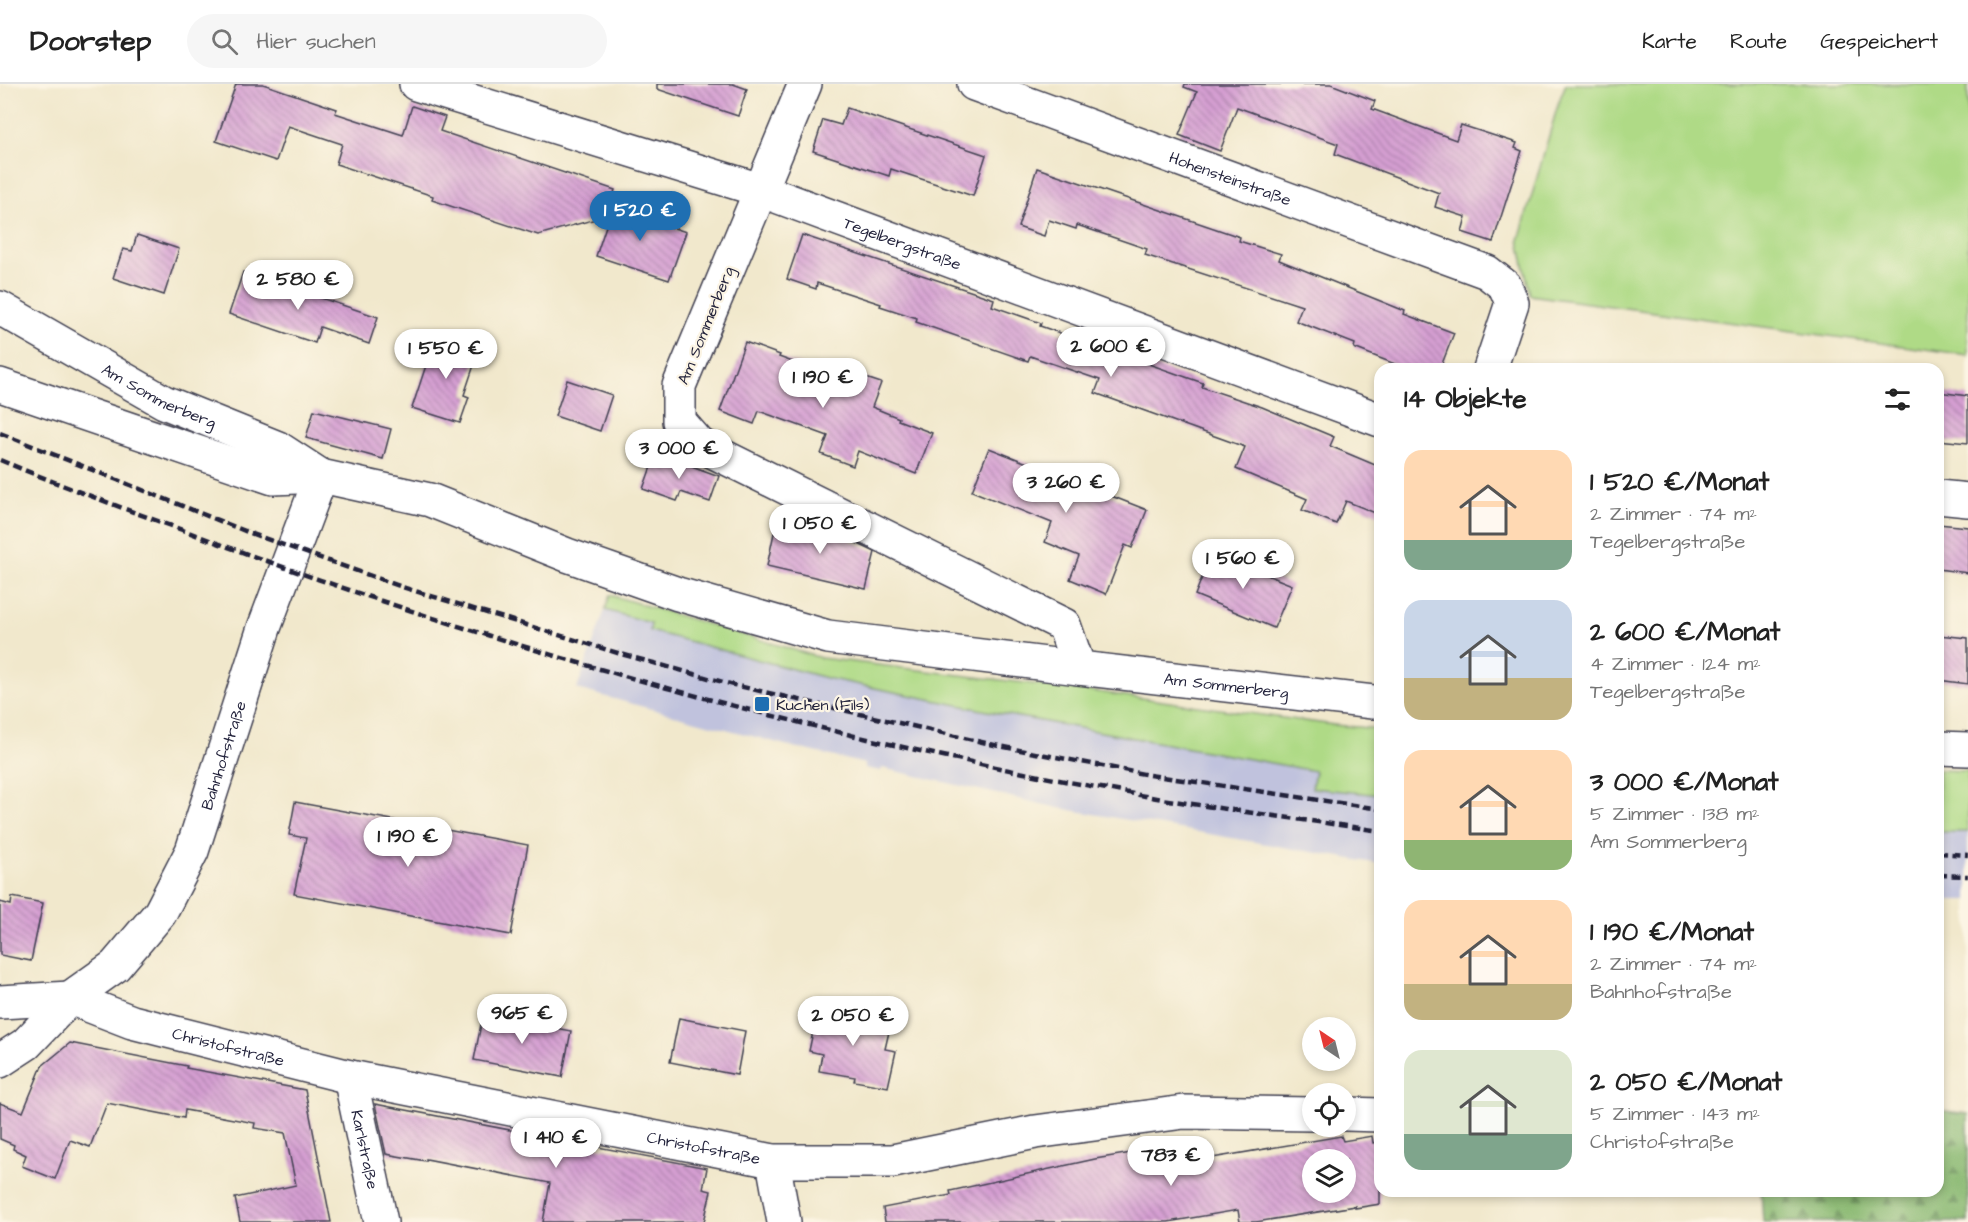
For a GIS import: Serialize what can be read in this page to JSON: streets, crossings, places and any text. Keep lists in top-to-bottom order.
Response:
{
  "streets": {
    "street": [
      "Hohensteinstraße",
      "Tegelbergstraße",
      "Am Sommerberg",
      "Bahnhofstraße",
      "Christofstraße",
      "Karlstraße"
    ]
  },
  "crossings": [
    ["Tegelbergstraße", "Am Sommerberg"],
    ["Am Sommerberg", "Bahnhofstraße"],
    ["Bahnhofstraße", "Christofstraße"],
    ["Christofstraße", "Karlstraße"]
  ],
  "places": {
    "transit": ["Kuchen (Fils)"]
  },
  "north": "top left",
  "page": {
    "header": "Doorstep",
    "search": "Hier suchen",
    "nav": ["Karte", "Route", "Gespeichert"],
    "price": [
      "1 520 €",
      "2 580 €",
      "2 600 €",
      "1 550 €",
      "1 190 €",
      "3 000 €",
      "3 260 €",
      "1 050 €",
      "1 560 €",
      "1 190 €",
      "965 €",
      "2 050 €",
      "1 410 €",
      "783 €"
    ],
    "heading": "14 Objekte",
    "list": [
      {
        "name": "1 520 €/Monat",
        "note": "2 Zimmer · 74 m² · Tegelbergstraße"
      },
      {
        "name": "2 600 €/Monat",
        "note": "4 Zimmer · 124 m² · Tegelbergstraße"
      },
      {
        "name": "3 000 €/Monat",
        "note": "5 Zimmer · 138 m² · Am Sommerberg"
      },
      {
        "name": "1 190 €/Monat",
        "note": "2 Zimmer · 74 m² · Bahnhofstraße"
      },
      {
        "name": "2 050 €/Monat",
        "note": "5 Zimmer · 143 m² · Christofstraße"
      }
    ]
  }
}
